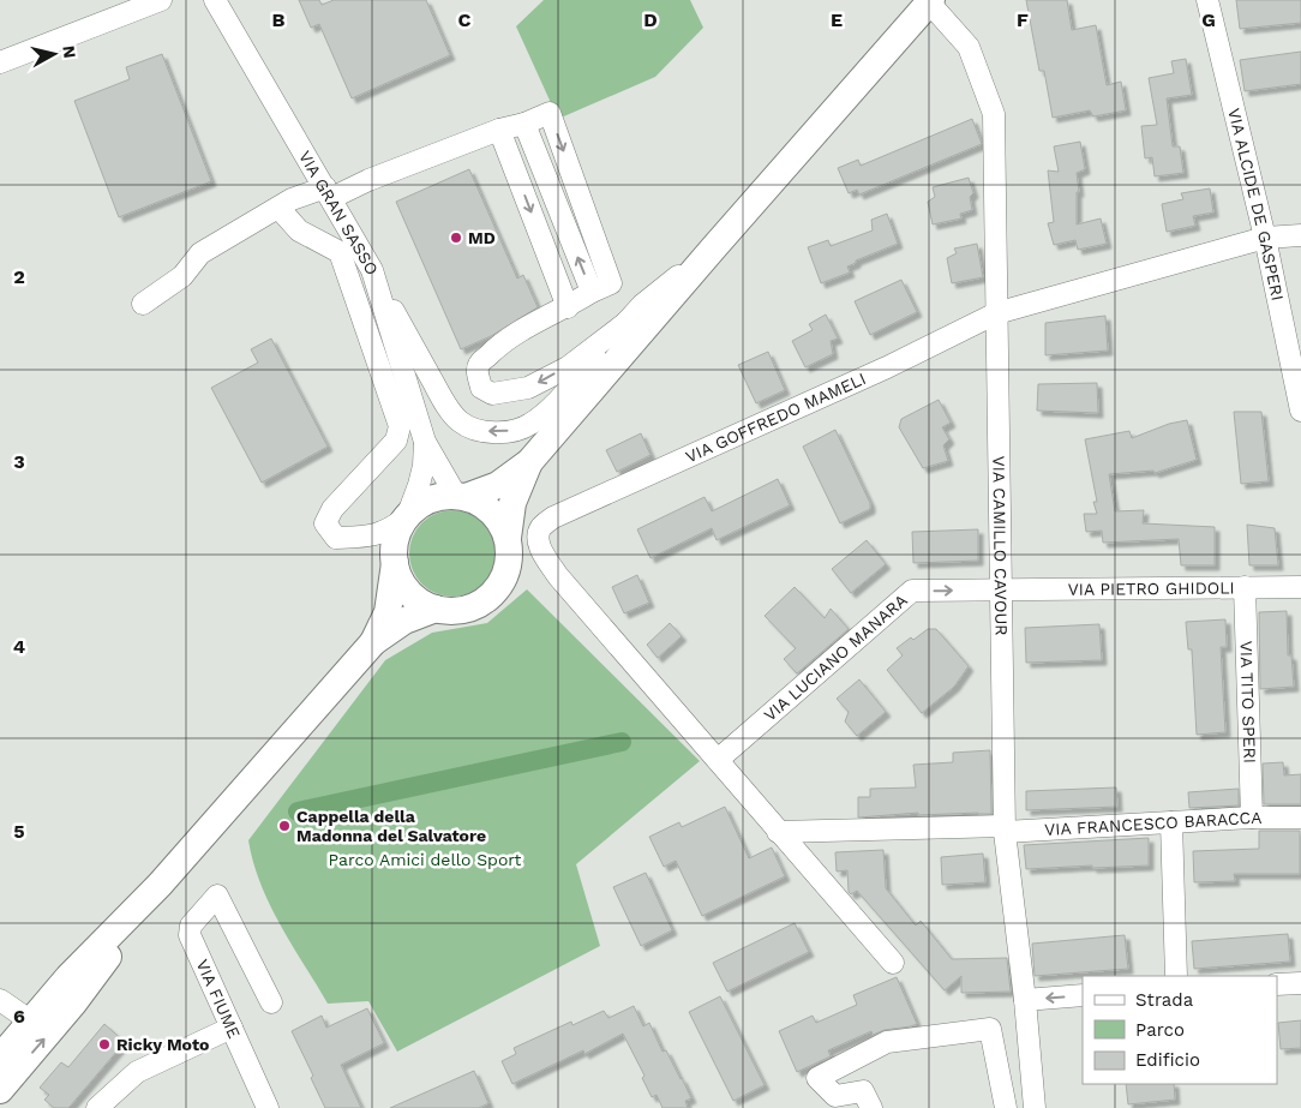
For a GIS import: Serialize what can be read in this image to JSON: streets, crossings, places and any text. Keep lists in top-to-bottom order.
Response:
{
  "streets": {
    "street": [
      "VIA ALCIDE DE GASPERI",
      "VIA GRAN SASSO",
      "VIA GOFFREDO MAMELI",
      "VIA CAMILLO CAVOUR",
      "VIA PIETRO GHIDOLI",
      "VIA LUCIANO MANARA",
      "VIA TITO SPERI",
      "VIA FRANCESCO BARACCA",
      "VIA FIUME"
    ]
  },
  "crossings": [
    ["VIA ALCIDE DE GASPERI", "VIA GOFFREDO MAMELI"],
    ["VIA GOFFREDO MAMELI", "VIA CAMILLO CAVOUR"],
    ["VIA GOFFREDO MAMELI", "VIA LUCIANO MANARA"],
    ["VIA CAMILLO CAVOUR", "VIA PIETRO GHIDOLI"],
    ["VIA CAMILLO CAVOUR", "VIA LUCIANO MANARA"],
    ["VIA CAMILLO CAVOUR", "VIA FRANCESCO BARACCA"],
    ["VIA PIETRO GHIDOLI", "VIA LUCIANO MANARA"],
    ["VIA PIETRO GHIDOLI", "VIA TITO SPERI"],
    ["VIA TITO SPERI", "VIA FRANCESCO BARACCA"]
  ],
  "one_way": ["VIA LUCIANO MANARA"],
  "parks": ["Parco Amici dello Sport"],
  "places": ["MD", "Cappella della Madonna del Salvatore", "Ricky Moto"],
  "legend": ["Strada", "Parco", "Edificio"],
  "north": "right",
  "grid": {
    "columns": [
      "B",
      "C",
      "D",
      "E",
      "F",
      "G"
    ],
    "rows": [
      "2",
      "3",
      "4",
      "5",
      "6"
    ]
  }
}
